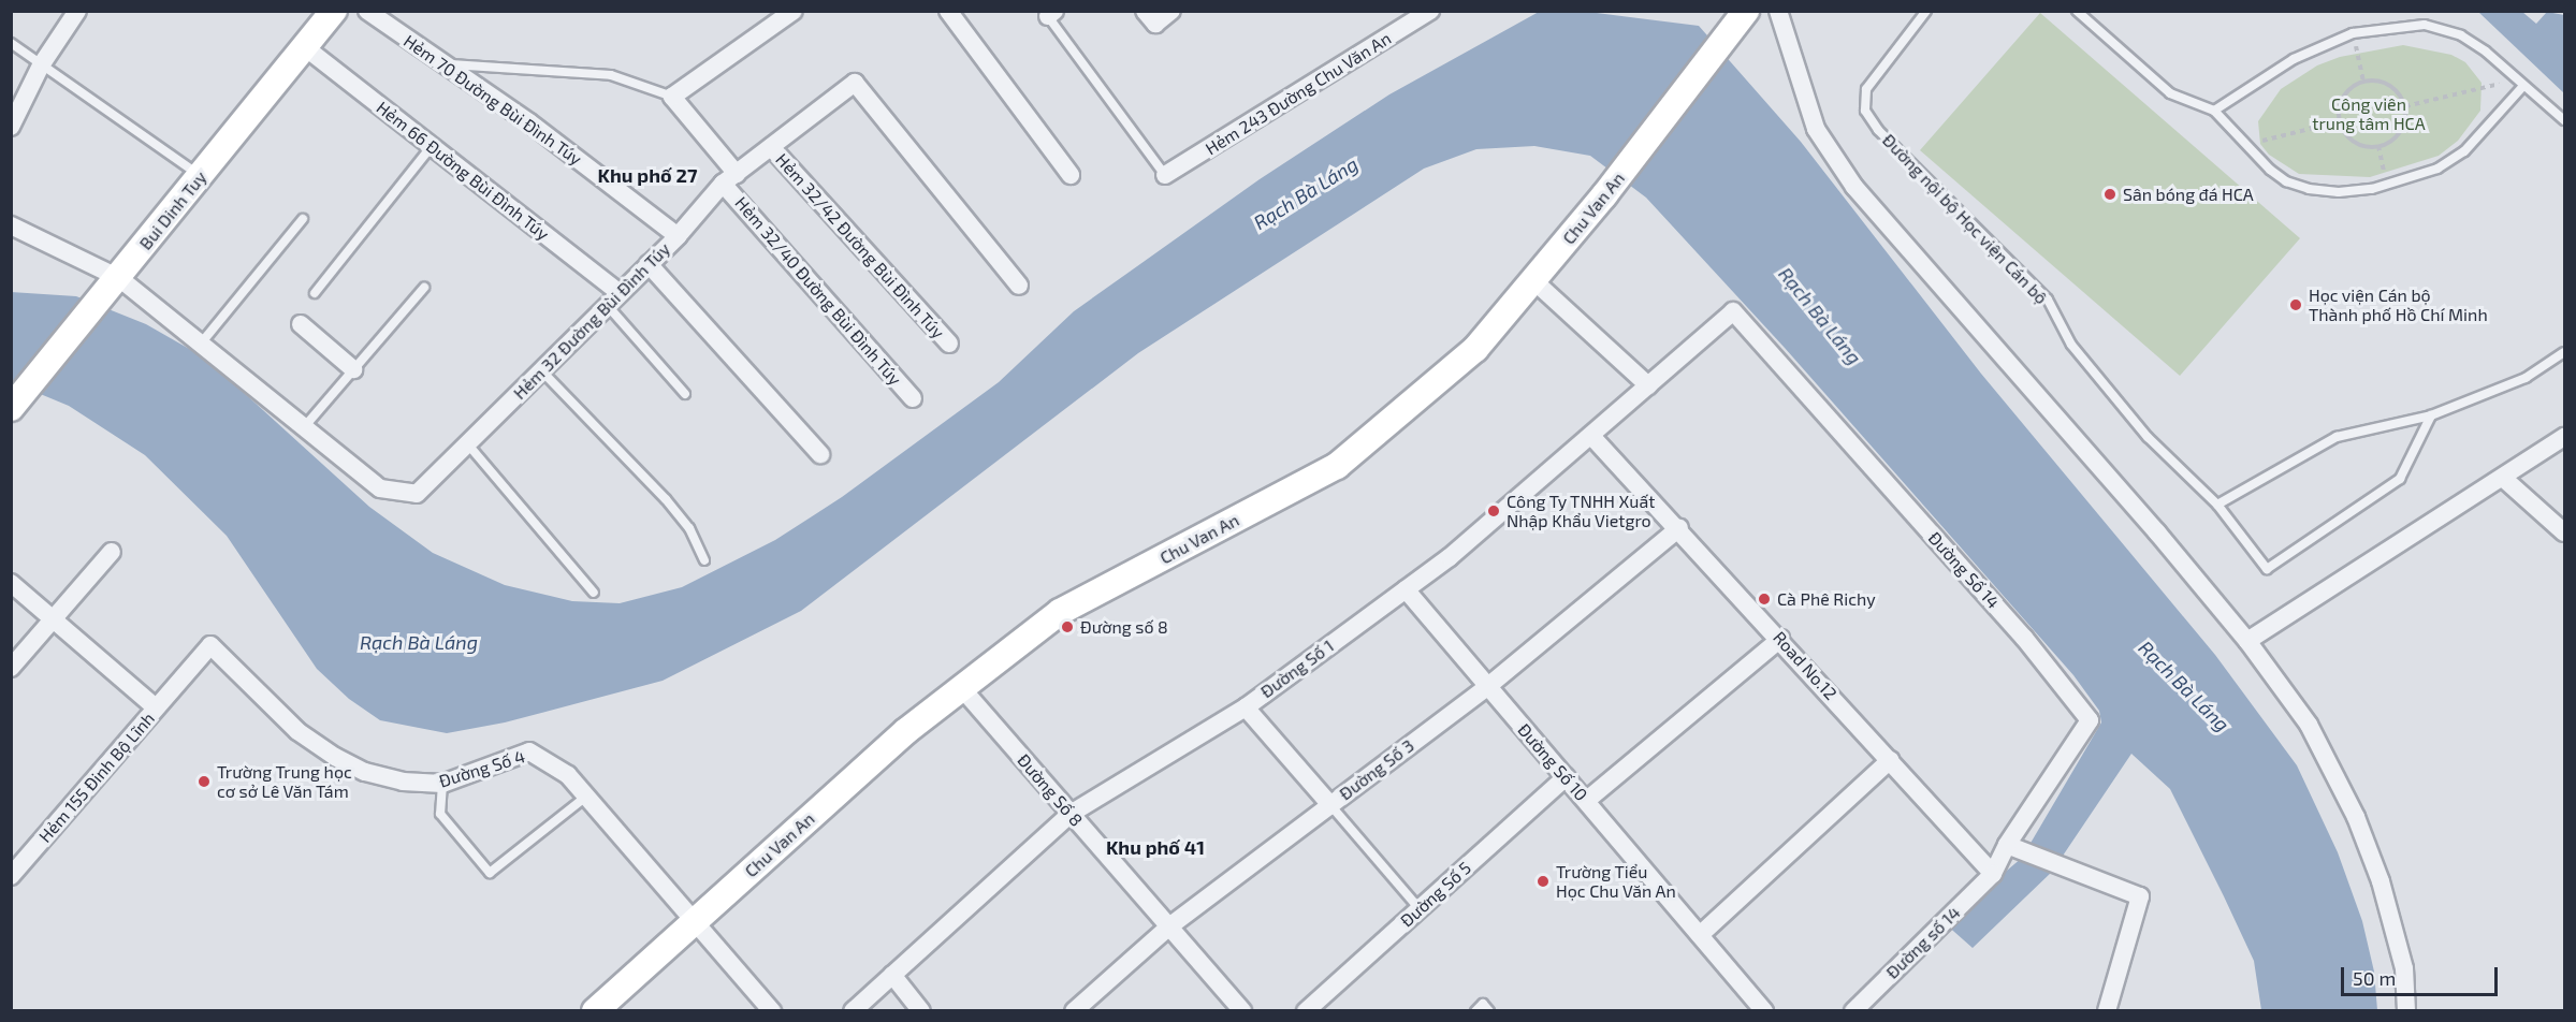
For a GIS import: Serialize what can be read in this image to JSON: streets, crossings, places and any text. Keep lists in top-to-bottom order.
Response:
{
  "streets": {
    "street": [
      "Hẻm 243 Đường Chu Văn An",
      "Hẻm 70 Đường Bùi Đình Túy",
      "Hẻm 66 Đường Bùi Đình Túy",
      "Chu Van An",
      "Bui Dinh Tuy",
      "Hẻm 32/42 Đường Bùi Đình Túy",
      "Hẻm 32/40 Đường Bùi Đình Túy",
      "Hẻm 32 Đường Bùi Đình Túy",
      "Đường Số 14",
      "Road No.12",
      "Đường Số 1",
      "Đường Số 10",
      "Đường Số 4",
      "Đường Số 3",
      "Hẻm 155 Đinh Bộ Lĩnh",
      "Đường Số 8",
      "Đường Số 5",
      "Đường số 14"
    ],
    "lane": ["Đường nội bộ Học viện Cán bộ"]
  },
  "crossings": [
    ["Hẻm 70 Đường Bùi Đình Túy", "Hẻm 32 Đường Bùi Đình Túy"],
    ["Hẻm 66 Đường Bùi Đình Túy", "Bui Dinh Tuy"],
    ["Hẻm 66 Đường Bùi Đình Túy", "Hẻm 32 Đường Bùi Đình Túy"],
    ["Chu Van An", "Đường Số 4"],
    ["Chu Van An", "Đường Số 8"],
    ["Bui Dinh Tuy", "Hẻm 32 Đường Bùi Đình Túy"],
    ["Hẻm 32/42 Đường Bùi Đình Túy", "Hẻm 32 Đường Bùi Đình Túy"],
    ["Hẻm 32/40 Đường Bùi Đình Túy", "Hẻm 32 Đường Bùi Đình Túy"],
    ["Đường Số 14", "Đường Số 1"],
    ["Road No.12", "Đường Số 1"],
    ["Road No.12", "Đường Số 3"],
    ["Road No.12", "Đường số 14"],
    ["Đường Số 1", "Đường Số 10"],
    ["Đường Số 1", "Đường Số 8"],
    ["Đường Số 10", "Đường Số 3"],
    ["Đường Số 10", "Đường Số 5"],
    ["Đường Số 4", "Hẻm 155 Đinh Bộ Lĩnh"],
    ["Đường Số 3", "Đường Số 8"]
  ],
  "districts": ["Khu phố 27", "Khu phố 41"],
  "water": ["Rạch Bà Láng"],
  "parks": ["Công viên trung tâm HCA"],
  "places": [
    "Sân bóng đá HCA",
    "Học viện Cán bộ Thành phố Hồ Chí Minh",
    "Công Ty TNHH Xuất Nhập Khẩu Vietgro",
    "Cà Phê Richy",
    "Đường số 8",
    "Trường Trung học cơ sở Lê Văn Tám",
    "Trường Tiểu Học Chu Văn An"
  ],
  "scale_bar": "50 m"
}
